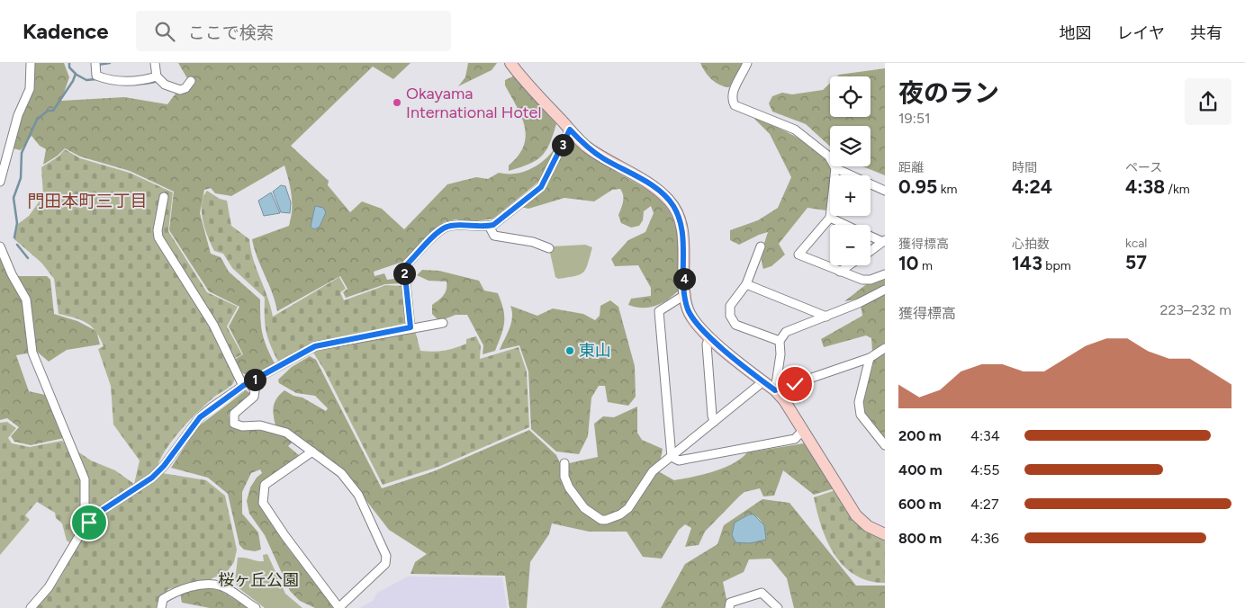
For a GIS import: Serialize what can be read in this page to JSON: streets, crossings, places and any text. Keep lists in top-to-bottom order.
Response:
{
  "districts": ["門田本町三丁目"],
  "parks": ["桜ヶ丘公園"],
  "places": ["Okayama International Hotel", "東山"],
  "page": {
    "header": "Kadence",
    "search": "ここで検索",
    "nav": ["地図", "レイヤ", "共有"],
    "heading": ["夜のラン", "19:51"],
    "map_buttons": ["+", "−"],
    "pins": [
      "3",
      "2",
      "4",
      "1"
    ],
    "stats": [
      ["距離", "0.95 km"],
      ["時間", "4:24"],
      ["ペース", "4:38 /km"],
      ["獲得標高", "10 m"],
      ["心拍数", "143 bpm"],
      ["kcal", "57"]
    ],
    "chart": ["獲得標高", "223–232 m"],
    "list": [
      {
        "name": "200 m",
        "note": "4:34"
      },
      {
        "name": "400 m",
        "note": "4:55"
      },
      {
        "name": "600 m",
        "note": "4:27"
      },
      {
        "name": "800 m",
        "note": "4:36"
      }
    ]
  }
}
